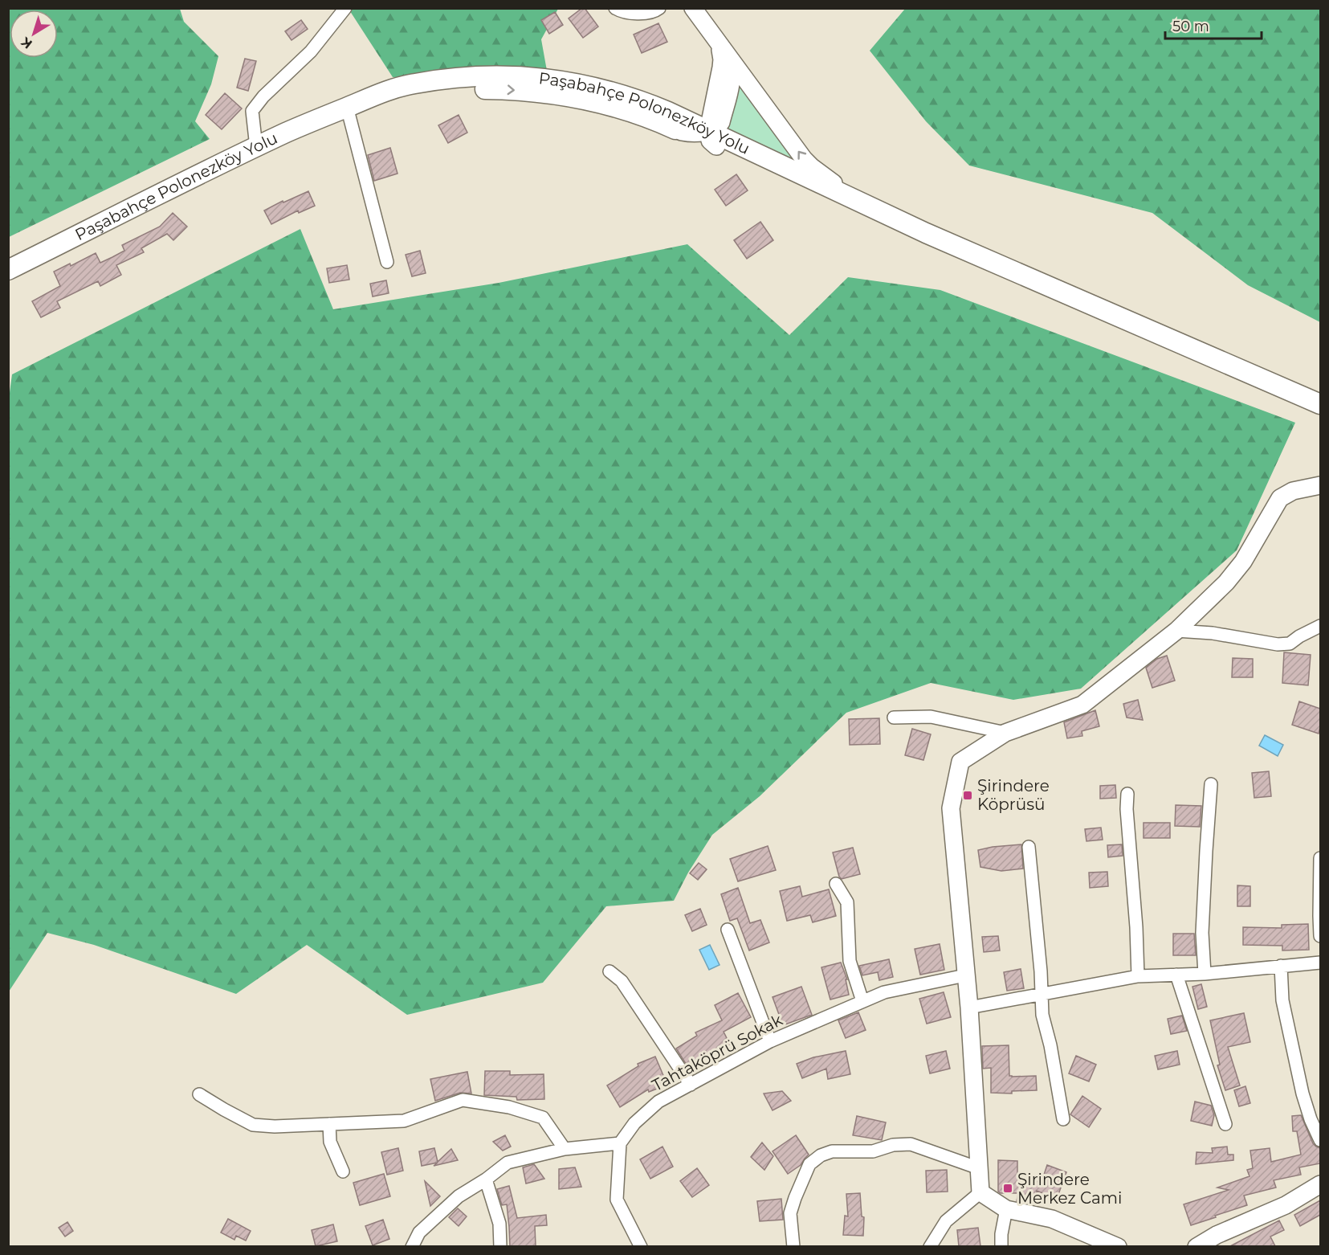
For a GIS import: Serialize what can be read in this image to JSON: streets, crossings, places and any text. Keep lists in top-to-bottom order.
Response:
{
  "streets": {
    "main road": ["Paşabahçe Polonezköy Yolu"],
    "street": ["Tahtaköprü Sokak"]
  },
  "places": {
    "transit": ["Şirindere Köprüsü", "Şirindere Merkez Cami"]
  },
  "scale_bar": "50 m",
  "north": "bottom left"
}
